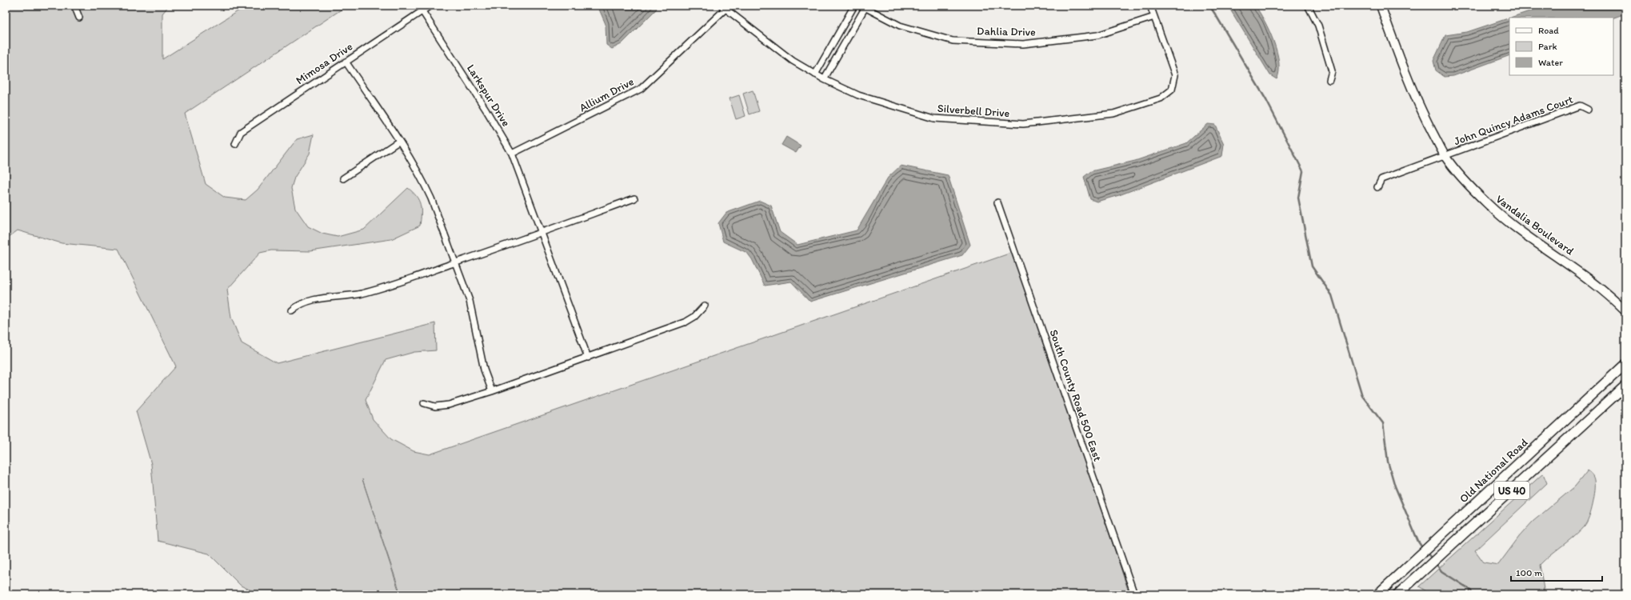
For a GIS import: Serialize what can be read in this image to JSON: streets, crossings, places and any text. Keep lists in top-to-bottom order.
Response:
{
  "streets": {
    "main road": ["Old National Road", "US 40"],
    "street": [
      "Dahlia Drive",
      "Mimosa Drive",
      "Allium Drive",
      "Larkspur Drive",
      "Silverbell Drive",
      "John Quincy Adams Court",
      "Vandalia Boulevard",
      "South County Road 500 East"
    ]
  },
  "crossings": [
    ["Dahlia Drive", "Silverbell Drive"],
    ["Mimosa Drive", "Larkspur Drive"],
    ["Allium Drive", "Larkspur Drive"],
    ["Allium Drive", "Silverbell Drive"],
    ["John Quincy Adams Court", "Vandalia Boulevard"]
  ],
  "legend": ["Road", "Park", "Water"],
  "scale_bar": "100 m"
}
